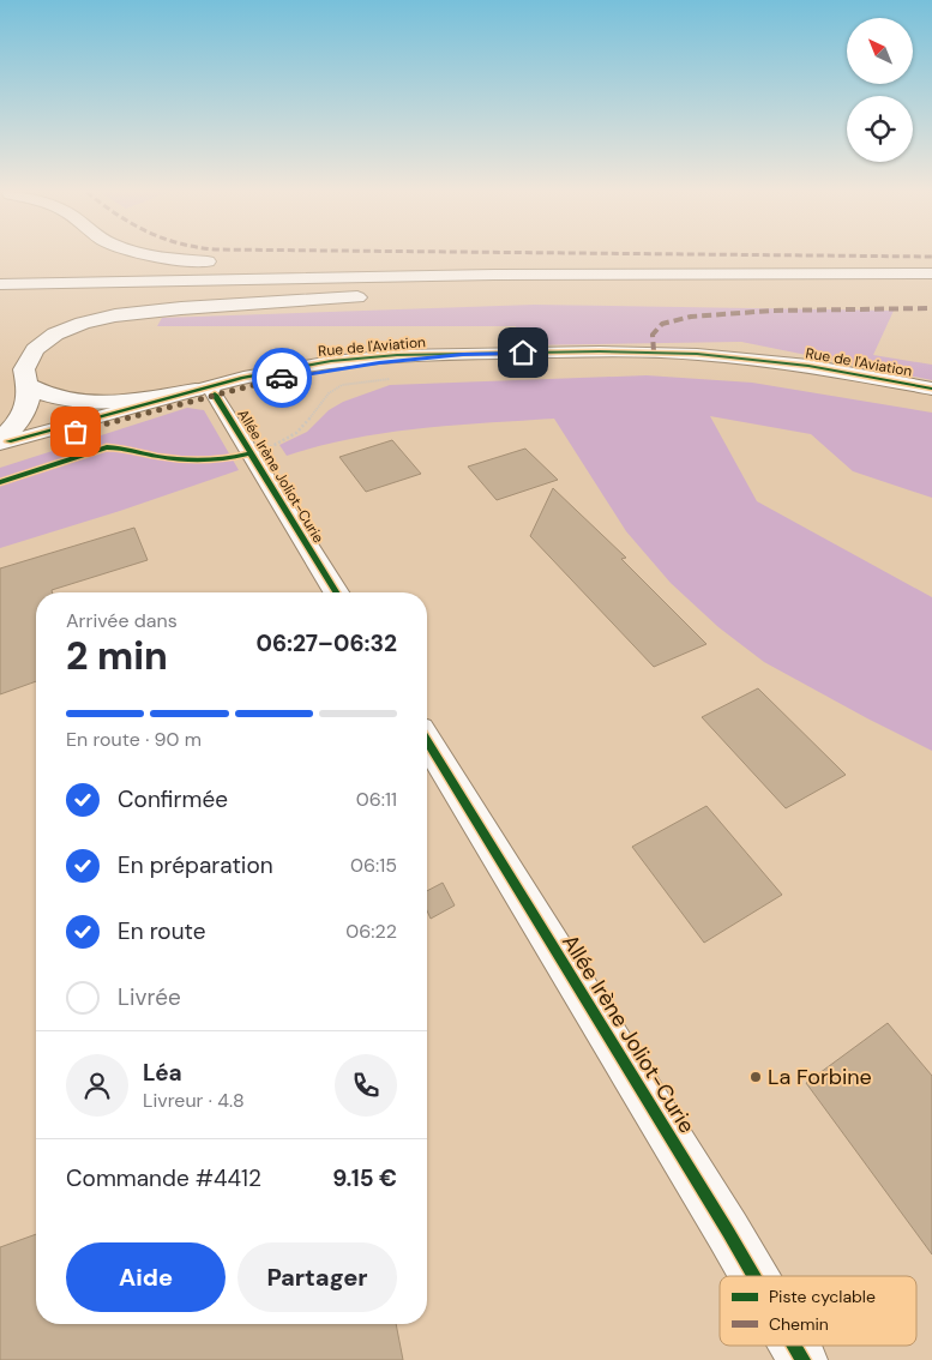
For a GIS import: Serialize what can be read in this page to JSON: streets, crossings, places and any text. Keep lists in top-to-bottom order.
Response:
{
  "streets": {
    "street": ["Rue de l'Aviation", "Allée Irène Joliot-Curie"]
  },
  "crossings": [
    ["Rue de l'Aviation", "Allée Irène Joliot-Curie"]
  ],
  "places": ["La Forbine"],
  "legend": ["Piste cyclable", "Chemin"],
  "north": "top left",
  "page": {
    "heading": ["2 min", "Arrivée dans", "06:27–06:32"],
    "panel": [
      "Léa",
      "Livreur · 4.8",
      "Commande #4412",
      "9.15 €"
    ],
    "bar": "En route · 90 m",
    "list": [
      ["Confirmée", "06:11"],
      ["En préparation", "06:15"],
      ["En route", "06:22"],
      "Livrée"
    ],
    "buttons": ["Aide", "Partager"]
  }
}
